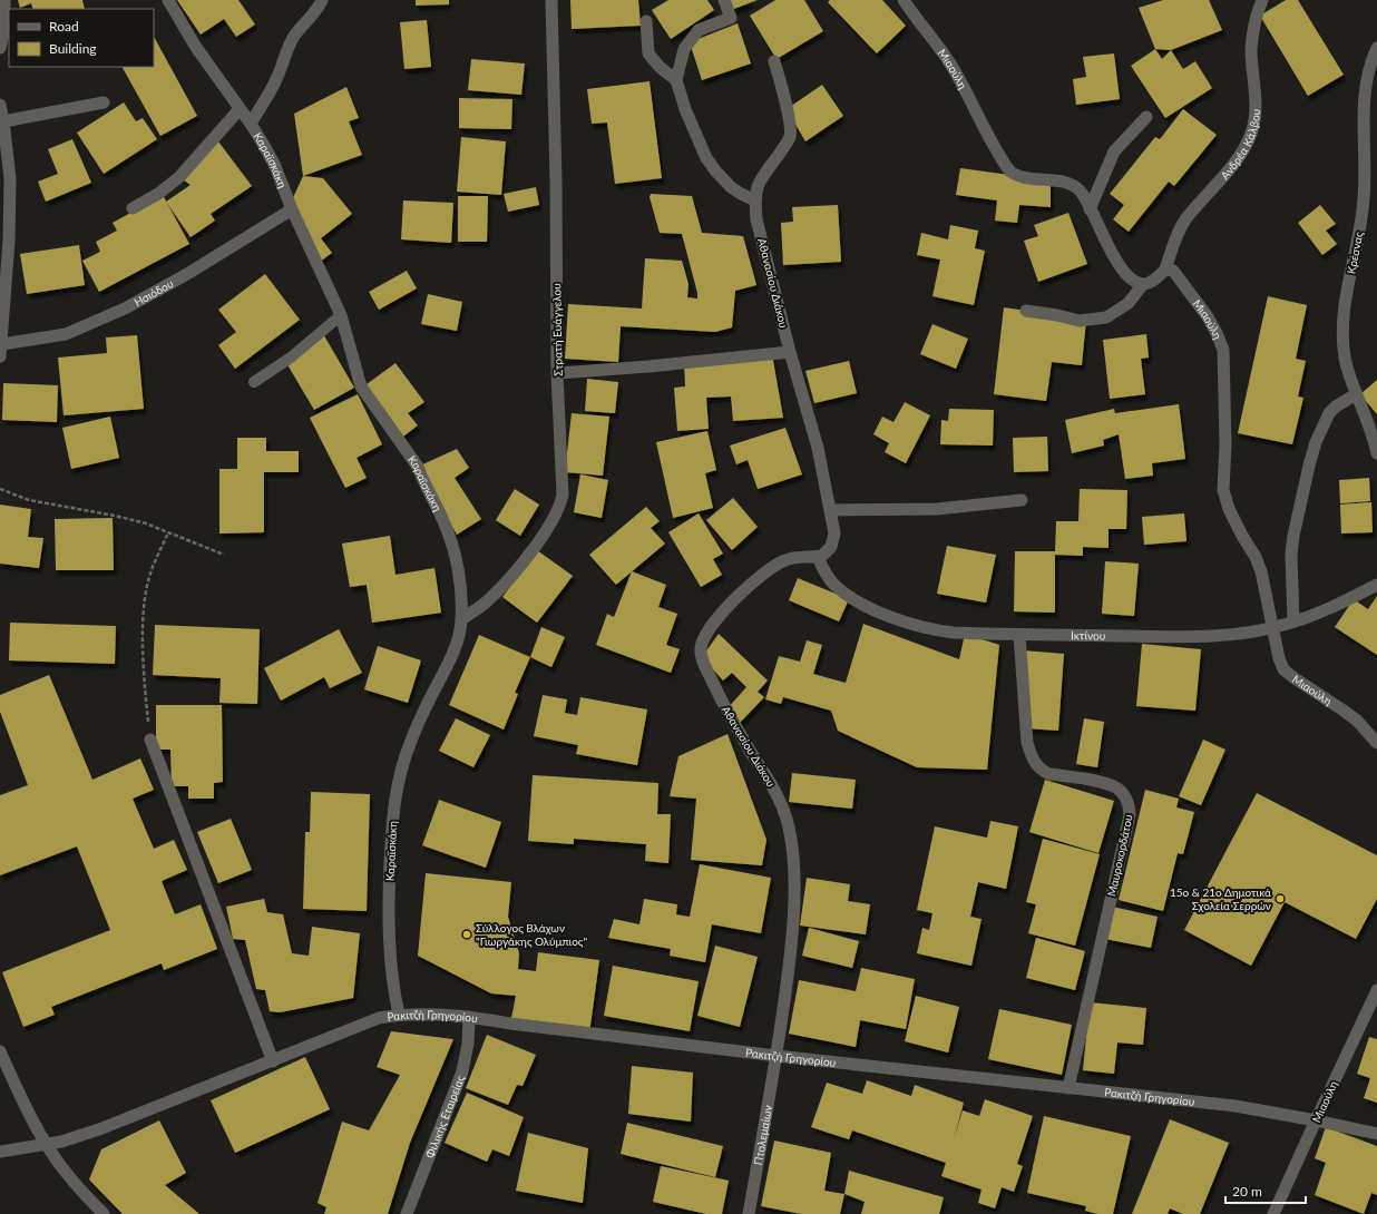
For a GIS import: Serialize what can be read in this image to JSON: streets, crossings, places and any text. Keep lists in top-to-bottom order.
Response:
{
  "streets": {
    "street": [
      "Μιαούλη",
      "Ανδρέα Κάλβου",
      "Καραϊσκάκη",
      "Κρέσνας",
      "Αθανασίου Διάκου",
      "Ησιόδου",
      "Στρατή Ευάγγελου",
      "Ικτίνου",
      "Μαυροκορδάτου",
      "Ρακιτζή Γρηγορίου",
      "Φιλικής Εταιρείας",
      "Πτολεμαίων"
    ]
  },
  "crossings": [
    ["Μιαούλη", "Ανδρέα Κάλβου"],
    ["Μιαούλη", "Ικτίνου"],
    ["Μιαούλη", "Ρακιτζή Γρηγορίου"],
    ["Καραϊσκάκη", "Ησιόδου"],
    ["Καραϊσκάκη", "Στρατή Ευάγγελου"],
    ["Καραϊσκάκη", "Ρακιτζή Γρηγορίου"],
    ["Αθανασίου Διάκου", "Ικτίνου"],
    ["Αθανασίου Διάκου", "Ρακιτζή Γρηγορίου"],
    ["Αθανασίου Διάκου", "Πτολεμαίων"],
    ["Ικτίνου", "Μαυροκορδάτου"],
    ["Μαυροκορδάτου", "Ρακιτζή Γρηγορίου"],
    ["Ρακιτζή Γρηγορίου", "Φιλικής Εταιρείας"],
    ["Ρακιτζή Γρηγορίου", "Πτολεμαίων"]
  ],
  "places": ["15ο & 21ο Δημοτικά Σχολεία Σερρών", "Σύλλογος Βλάχων \"Γιωργάκης Ολύμπιος\""],
  "legend": ["Road", "Building"],
  "scale_bar": "20 m"
}
